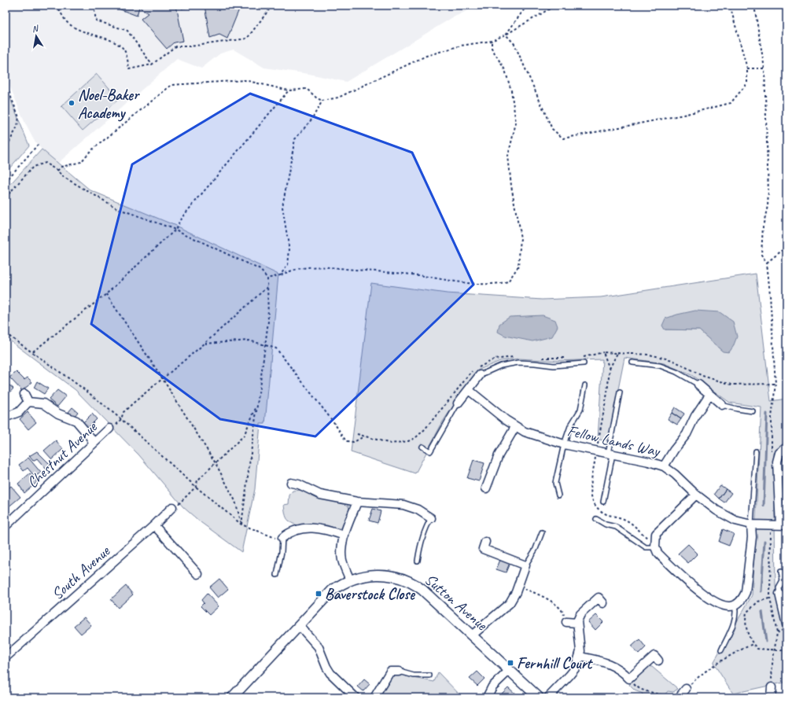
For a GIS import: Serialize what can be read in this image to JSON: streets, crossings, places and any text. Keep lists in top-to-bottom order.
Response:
{
  "streets": {
    "street": [
      "Fellow Lands Way",
      "Chestnut Avenue",
      "South Avenue",
      "Sutton Avenue"
    ]
  },
  "places": {
    "other": ["Noel-Baker Academy"],
    "transit": ["Baverstock Close", "Fernhill Court"]
  },
  "north": "top"
}
